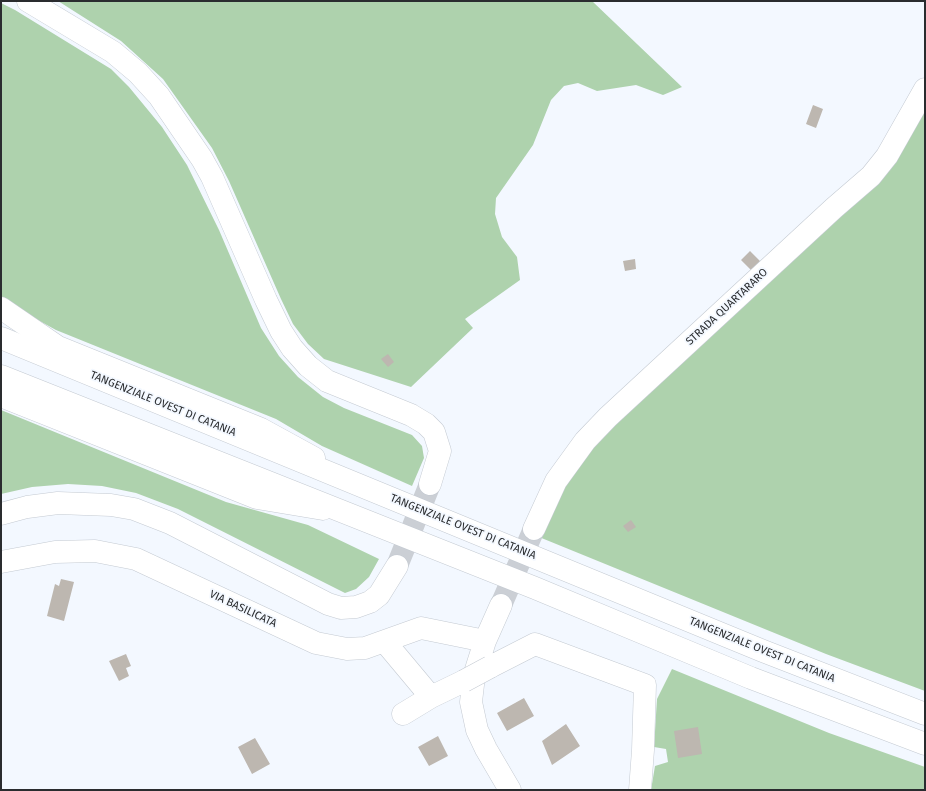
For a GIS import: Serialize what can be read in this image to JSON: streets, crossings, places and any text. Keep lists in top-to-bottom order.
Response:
{
  "streets": {
    "main road": ["STRADA QUARTARARO", "TANGENZIALE OVEST DI CATANIA", "VIA BASILICATA"]
  }
}
